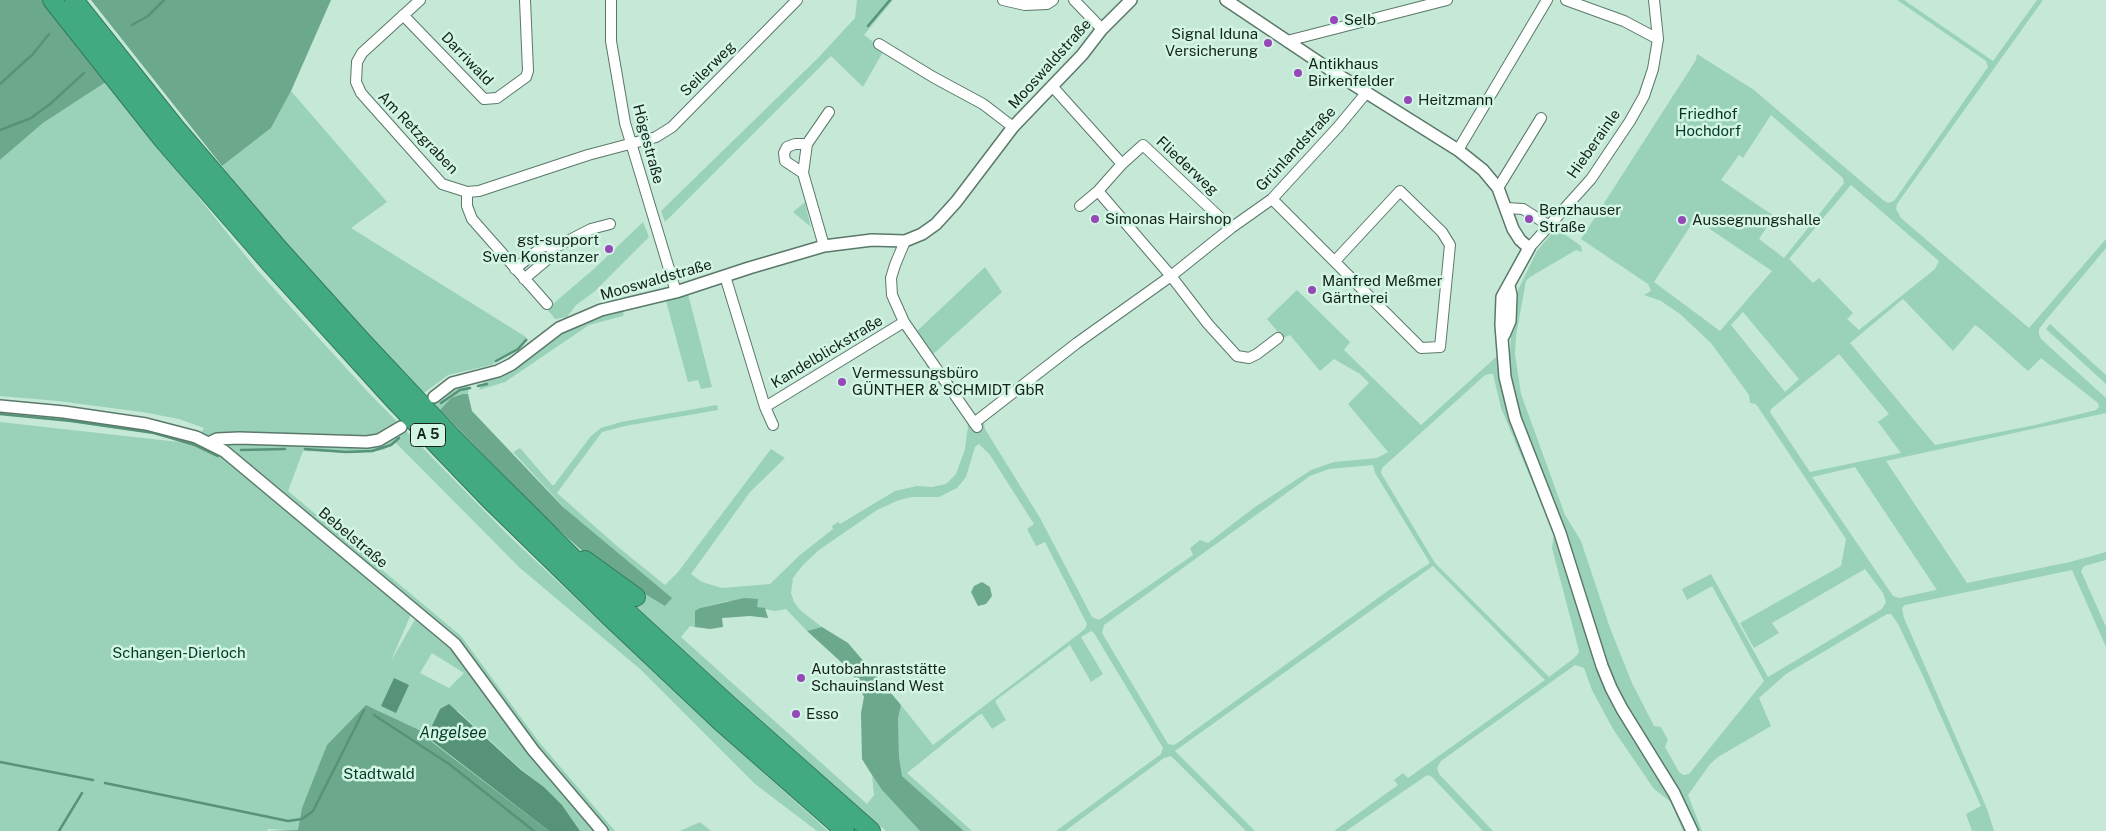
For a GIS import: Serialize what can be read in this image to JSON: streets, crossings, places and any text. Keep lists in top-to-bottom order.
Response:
{
  "streets": {
    "highway": ["A 5"],
    "street": [
      "Darriwald",
      "Mooswaldstraße",
      "Seilerweg",
      "Am Retzgraben",
      "Högestraße",
      "Hieberainle",
      "Grünlandstraße",
      "Fliederweg",
      "Kandelblickstraße",
      "Bebelstraße"
    ]
  },
  "crossings": [
    ["Darriwald", "Am Retzgraben"],
    ["Mooswaldstraße", "Högestraße"],
    ["Mooswaldstraße", "Kandelblickstraße"],
    ["Seilerweg", "Am Retzgraben"],
    ["Seilerweg", "Högestraße"],
    ["Am Retzgraben", "Högestraße"],
    ["Grünlandstraße", "Fliederweg"],
    ["Grünlandstraße", "Kandelblickstraße"]
  ],
  "water": ["Angelsee"],
  "parks": ["Friedhof Hochdorf", "Schangen-Dierloch", "Stadtwald"],
  "places": [
    "Selb",
    "Signal Iduna Versicherung",
    "Antikhaus Birkenfelder",
    "Heitzmann",
    "Simonas Hairshop",
    "Benzhauser Straße",
    "Aussegnungshalle",
    "gst-support Sven Konstanzer",
    "Manfred Meßmer Gärtnerei",
    "Vermessungsbüro GÜNTHER & SCHMIDT GbR",
    "Autobahnraststätte Schauinsland West",
    "Esso"
  ]
}
